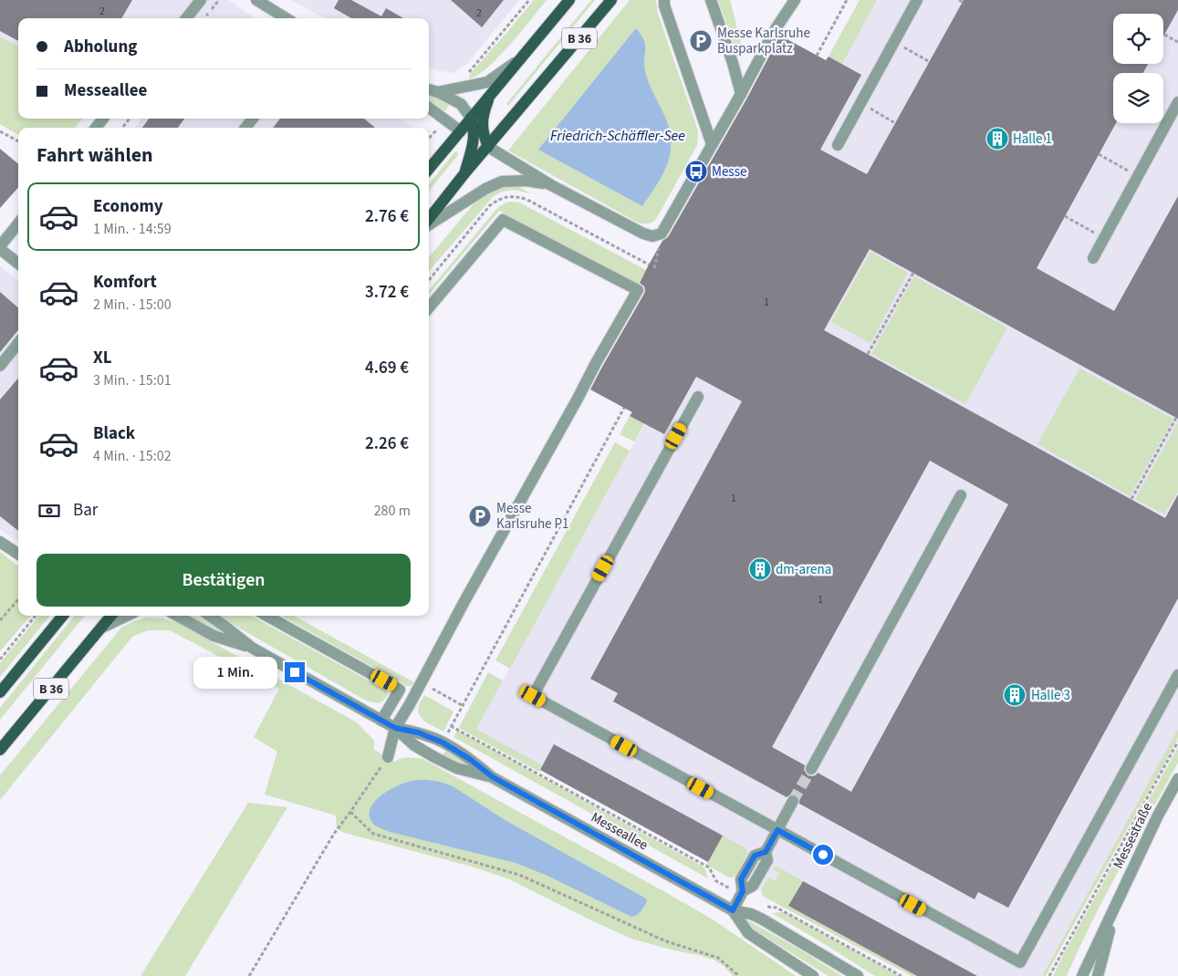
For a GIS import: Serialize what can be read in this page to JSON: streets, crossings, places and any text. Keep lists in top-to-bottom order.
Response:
{
  "streets": {
    "main road": ["B 36"],
    "street": ["Messeallee", "Messestraße"]
  },
  "water": ["Friedrich-Schäffler-See"],
  "places": {
    "parking": ["Messe Karlsruhe Busparkplatz", "Messe Karlsruhe P1"],
    "building": ["Halle 1", "dm-arena", "Halle 3"],
    "bus stop": ["Messe"]
  },
  "house_numbers": [
    "2",
    "2",
    "1",
    "1",
    "1"
  ],
  "page": {
    "banner": ["Abholung", "Messeallee"],
    "heading": "Fahrt wählen",
    "list": [
      {
        "name": "Economy",
        "note": "1 Min. · 14:59",
        "value": "2.76 €"
      },
      {
        "name": "Komfort",
        "note": "2 Min. · 15:00",
        "value": "3.72 €"
      },
      {
        "name": "XL",
        "note": "3 Min. · 15:01",
        "value": "4.69 €"
      },
      {
        "name": "Black",
        "note": "4 Min. · 15:02",
        "value": "2.26 €"
      }
    ],
    "pay": ["Bar", "280 m"],
    "buttons": "Bestätigen",
    "bubble": "1 Min."
  }
}
